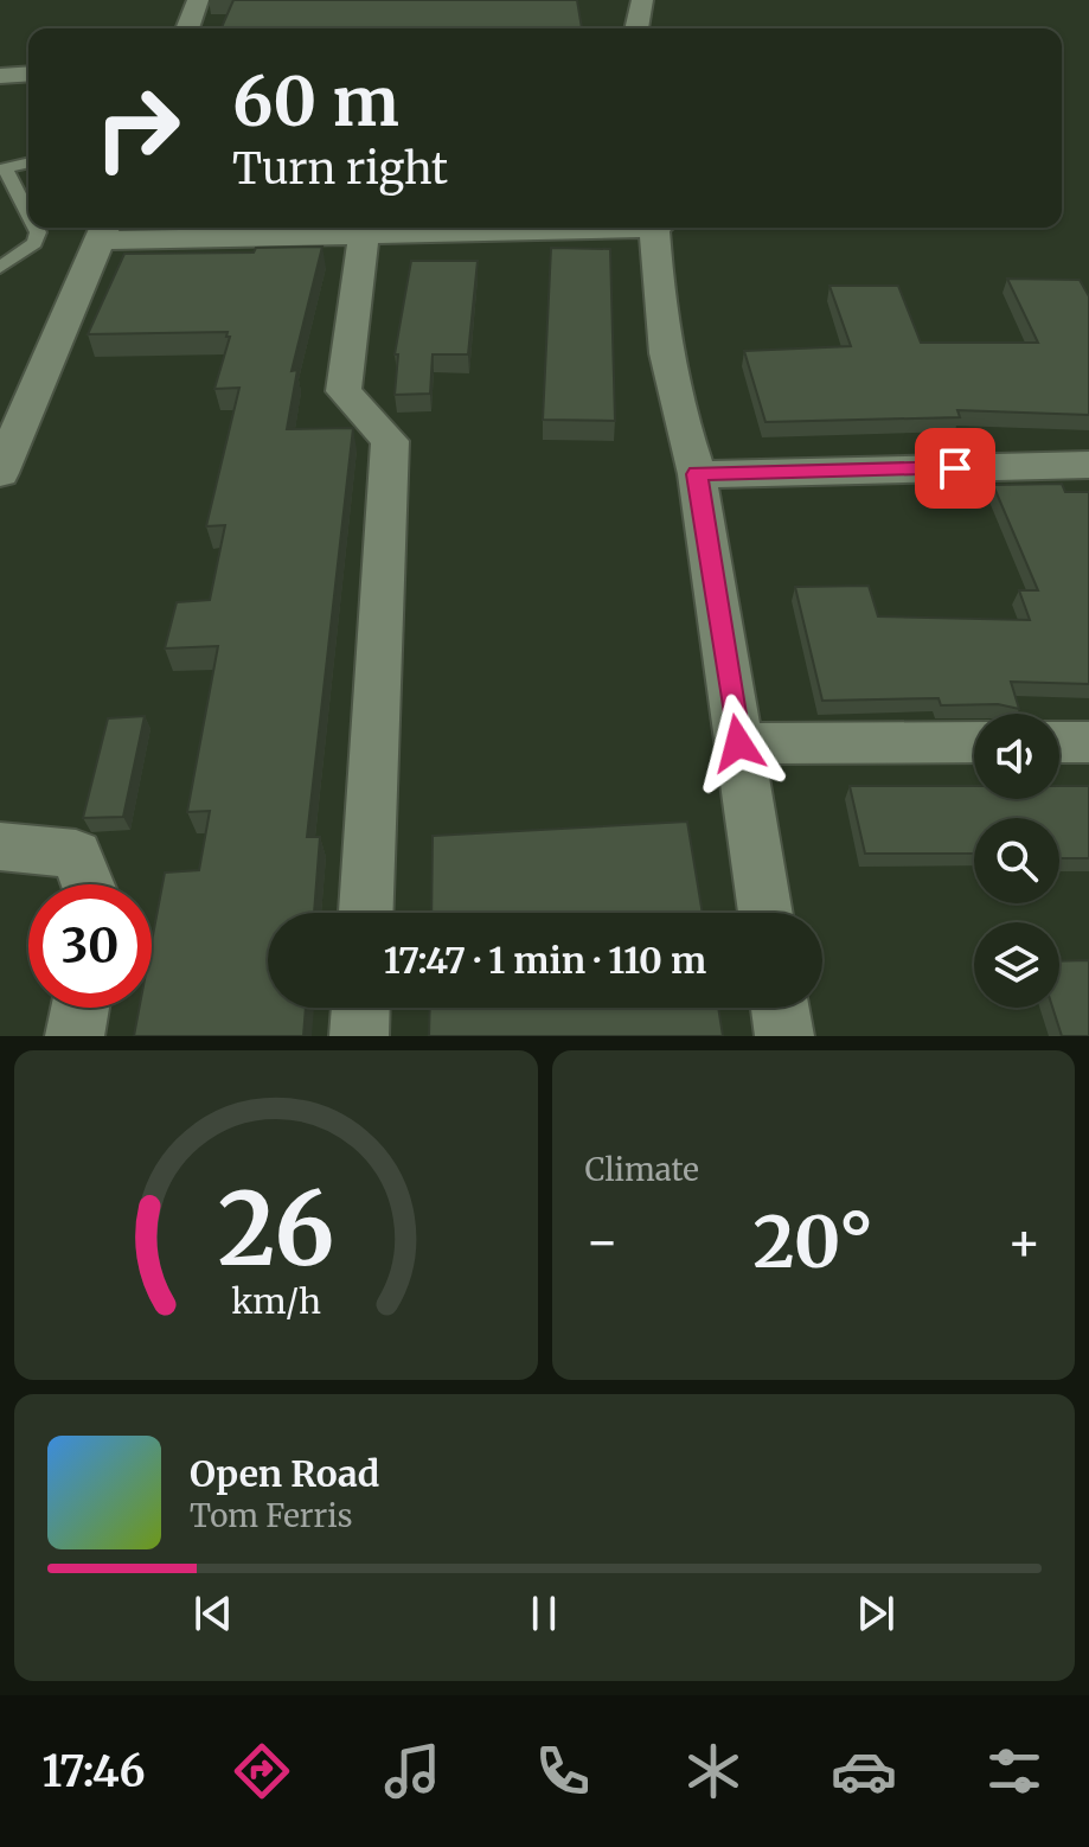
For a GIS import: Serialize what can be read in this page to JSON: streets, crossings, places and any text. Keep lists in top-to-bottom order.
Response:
{
  "page": {
    "turn": ["60 m", "Turn right"],
    "limit": "30",
    "trip": "17:47 · 1 min · 110 m",
    "tile": "Climate",
    "heat": ["−", "20°", "+"],
    "song": ["Open Road", "Tom Ferris"],
    "tabs": "17:46",
    "gauge": ["26", "km/h"]
  }
}
